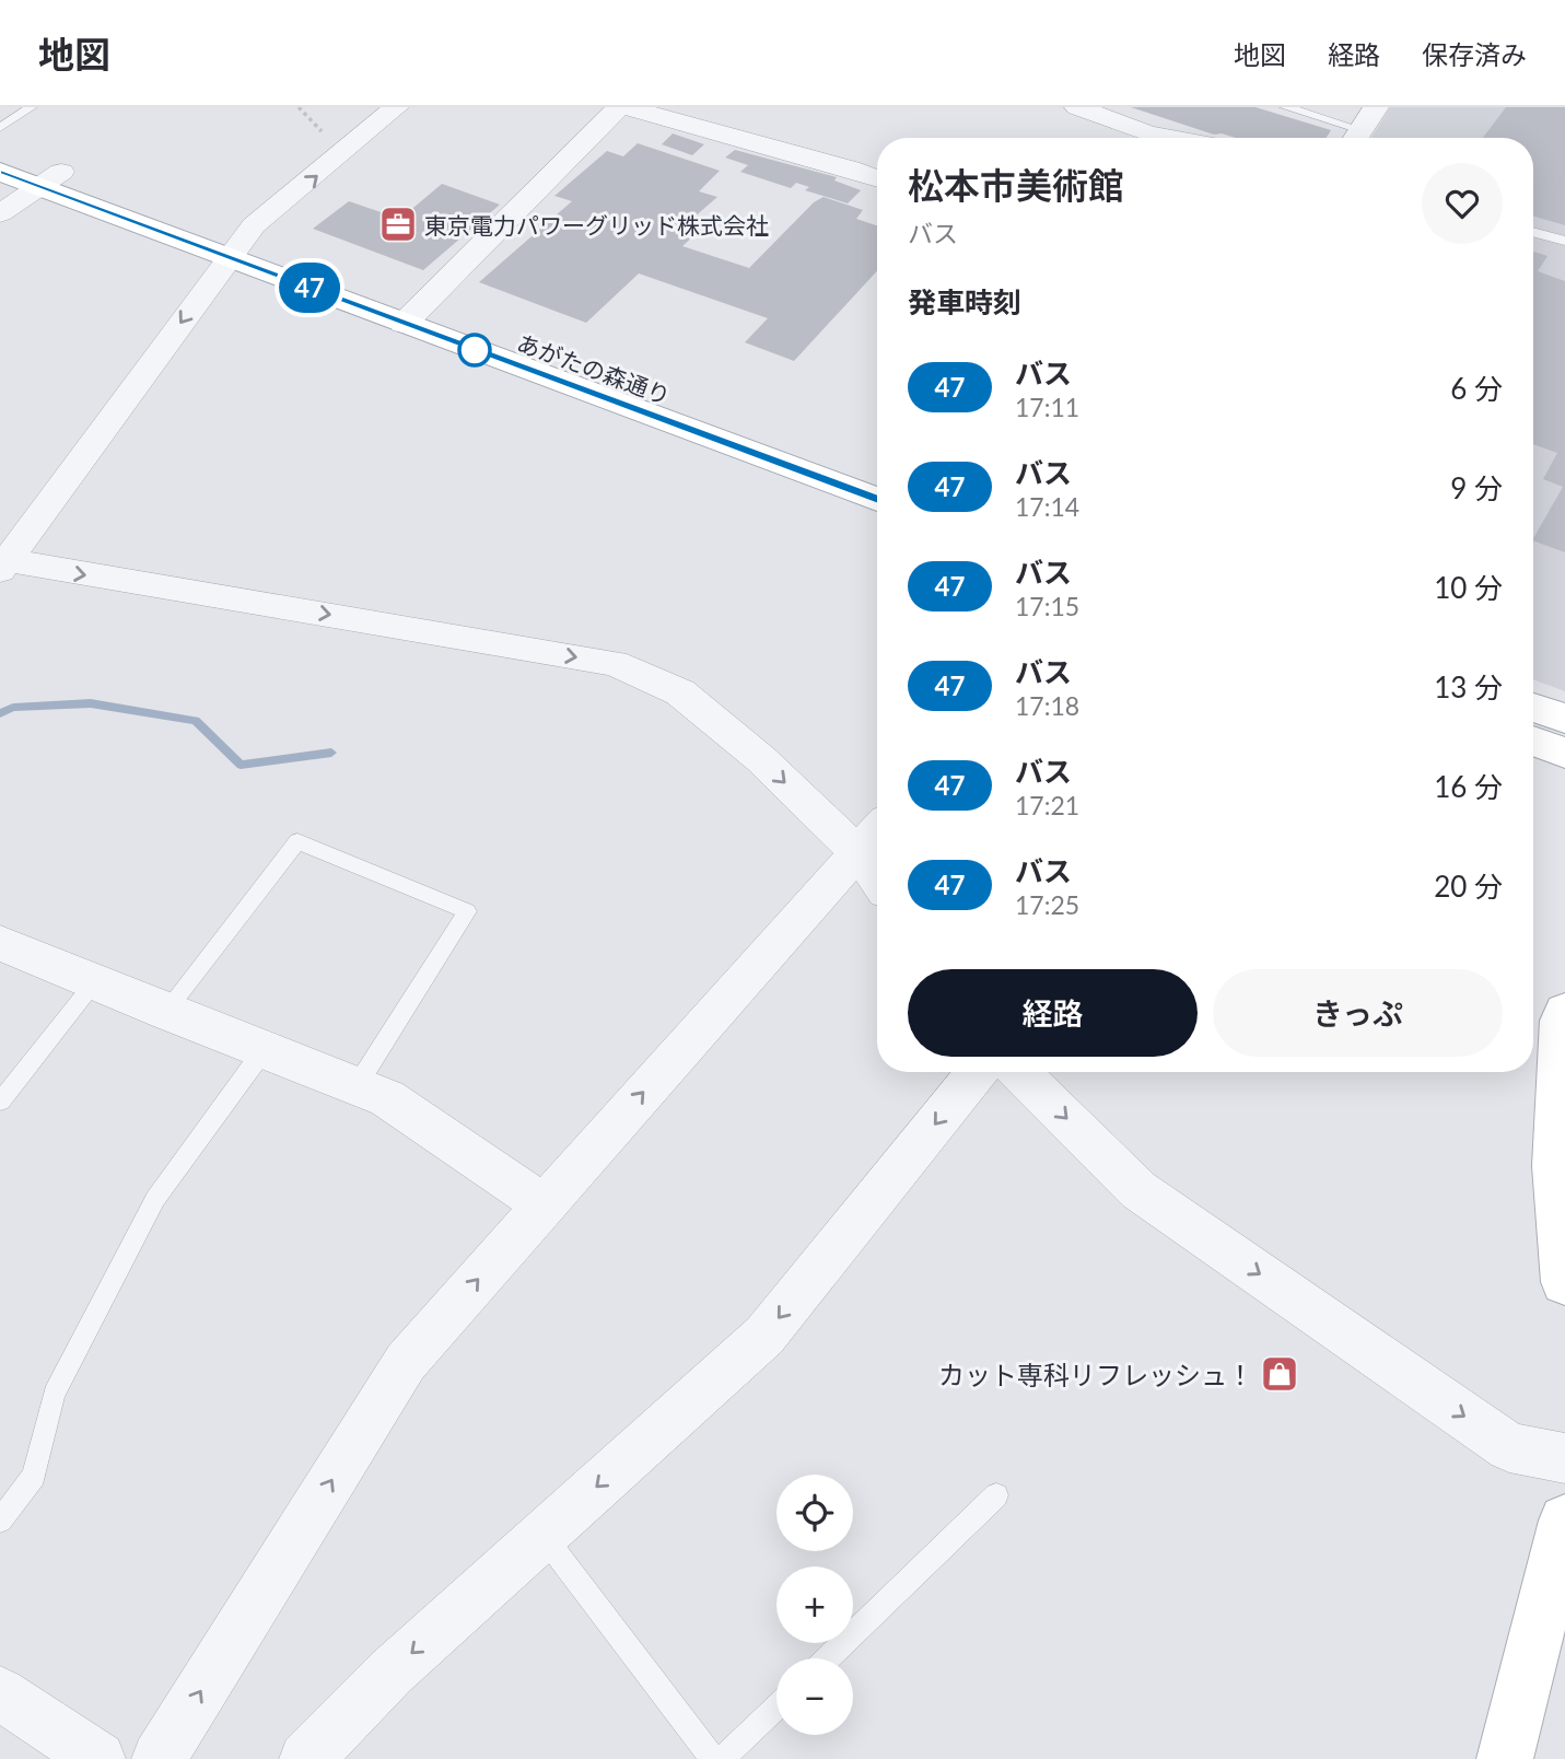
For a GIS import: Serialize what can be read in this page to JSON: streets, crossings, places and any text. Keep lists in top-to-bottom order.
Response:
{
  "streets": {
    "main road": ["あがたの森通り"]
  },
  "places": {
    "office": ["東京電力パワーグリッド株式会社"],
    "shop": ["カット専科リフレッシュ！"]
  },
  "lines": ["bus line 47"],
  "page": {
    "header": "地図",
    "nav": ["地図", "経路", "保存済み"],
    "on_map": "47",
    "heading": [
      ["松本市美術館", "バス"],
      "発車時刻"
    ],
    "list": [
      {
        "mark": "47",
        "name": "バス",
        "note": "17:11",
        "value": "6 分"
      },
      {
        "mark": "47",
        "name": "バス",
        "note": "17:14",
        "value": "9 分"
      },
      {
        "mark": "47",
        "name": "バス",
        "note": "17:15",
        "value": "10 分"
      },
      {
        "mark": "47",
        "name": "バス",
        "note": "17:18",
        "value": "13 分"
      },
      {
        "mark": "47",
        "name": "バス",
        "note": "17:21",
        "value": "16 分"
      },
      {
        "mark": "47",
        "name": "バス",
        "note": "17:25",
        "value": "20 分"
      }
    ],
    "buttons": ["経路", "きっぷ"],
    "map_buttons": ["+", "−"]
  }
}
